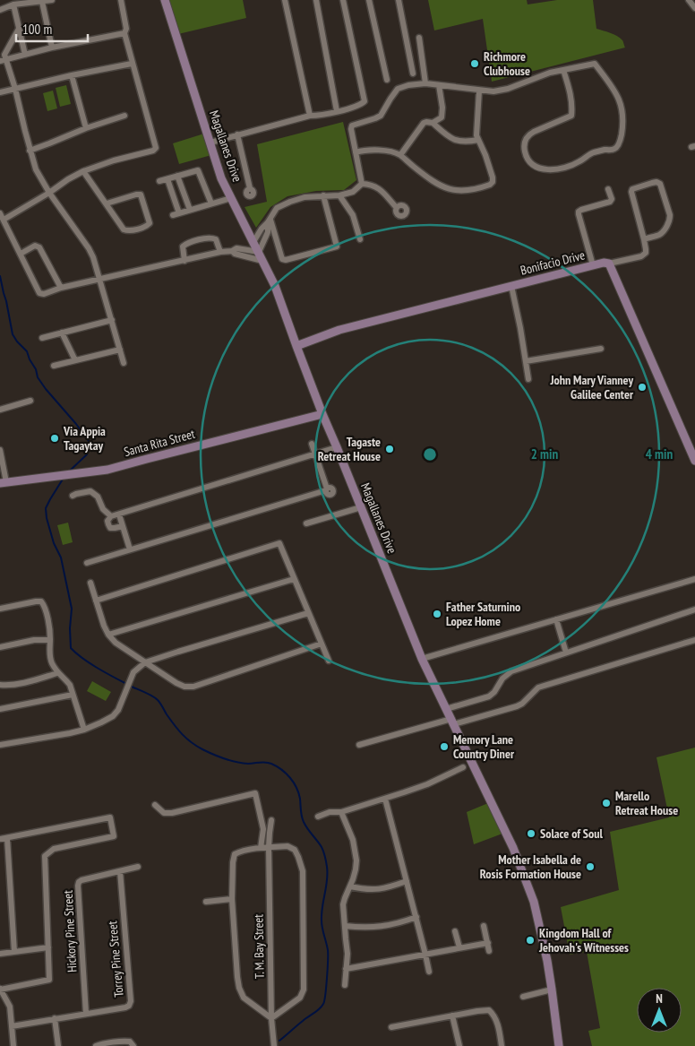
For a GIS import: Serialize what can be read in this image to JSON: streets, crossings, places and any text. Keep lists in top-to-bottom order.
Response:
{
  "streets": {
    "street": [
      "Magallanes Drive",
      "Bonifacio Drive",
      "Santa Rita Street",
      "Hickory Pine Street",
      "T. M. Bay Street",
      "Torrey Pine Street"
    ]
  },
  "crossings": [
    ["Magallanes Drive", "Bonifacio Drive"],
    ["Magallanes Drive", "Santa Rita Street"],
    ["Hickory Pine Street", "Torrey Pine Street"]
  ],
  "places": [
    "Richmore Clubhouse",
    "John Mary Vianney Galilee Center",
    "Via Appia Tagaytay",
    "Tagaste Retreat House",
    "Father Saturnino Lopez Home",
    "Memory Lane Country Diner",
    "Marello Retreat House",
    "Solace of Soul",
    "Mother Isabella de Rosis Formation House",
    "Kingdom Hall of Jehovah's Witnesses"
  ],
  "scale_bar": "100 m",
  "north": "top",
  "rings": ["2 min", "4 min"]
}
